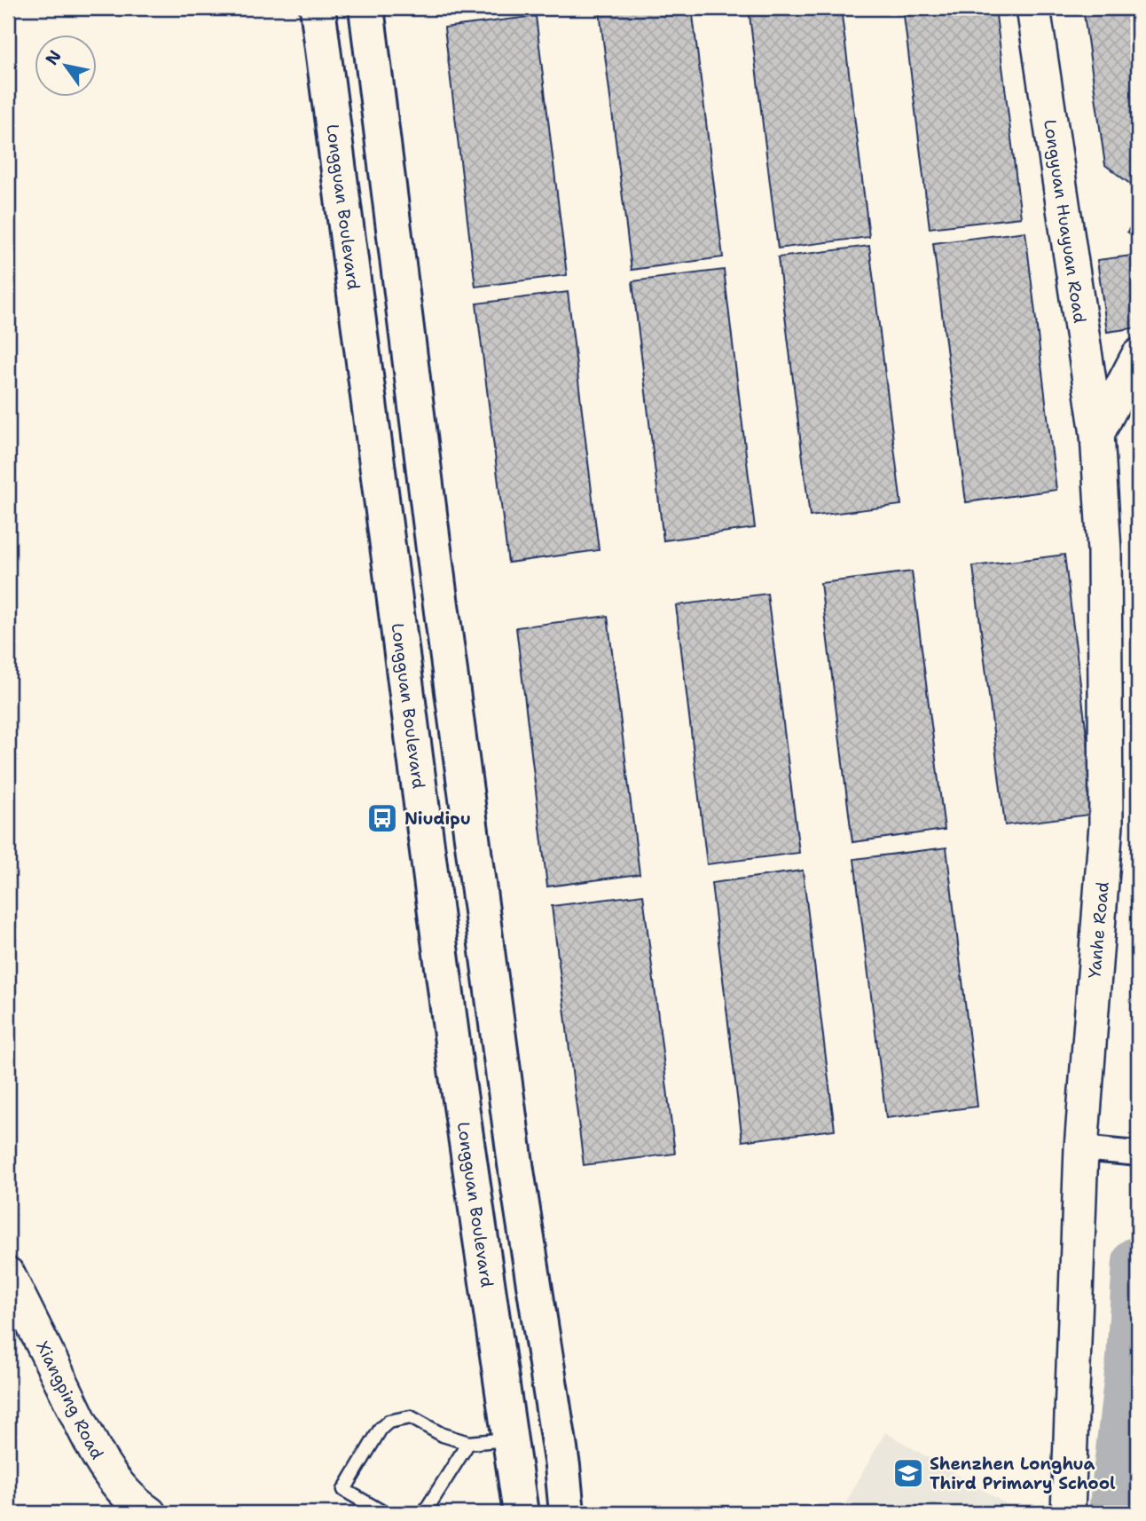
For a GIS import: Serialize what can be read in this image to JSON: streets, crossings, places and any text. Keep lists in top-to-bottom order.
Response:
{
  "streets": {
    "main road": ["Longguan Boulevard"],
    "street": ["Longyuan Huayuan Road", "Yanhe Road", "Xiangping Road"]
  },
  "crossings": [
    ["Longyuan Huayuan Road", "Yanhe Road"]
  ],
  "places": {
    "bus stop": ["Niudipu"],
    "school or university": ["Shenzhen Longhua Third Primary School"]
  },
  "north": "top left"
}
